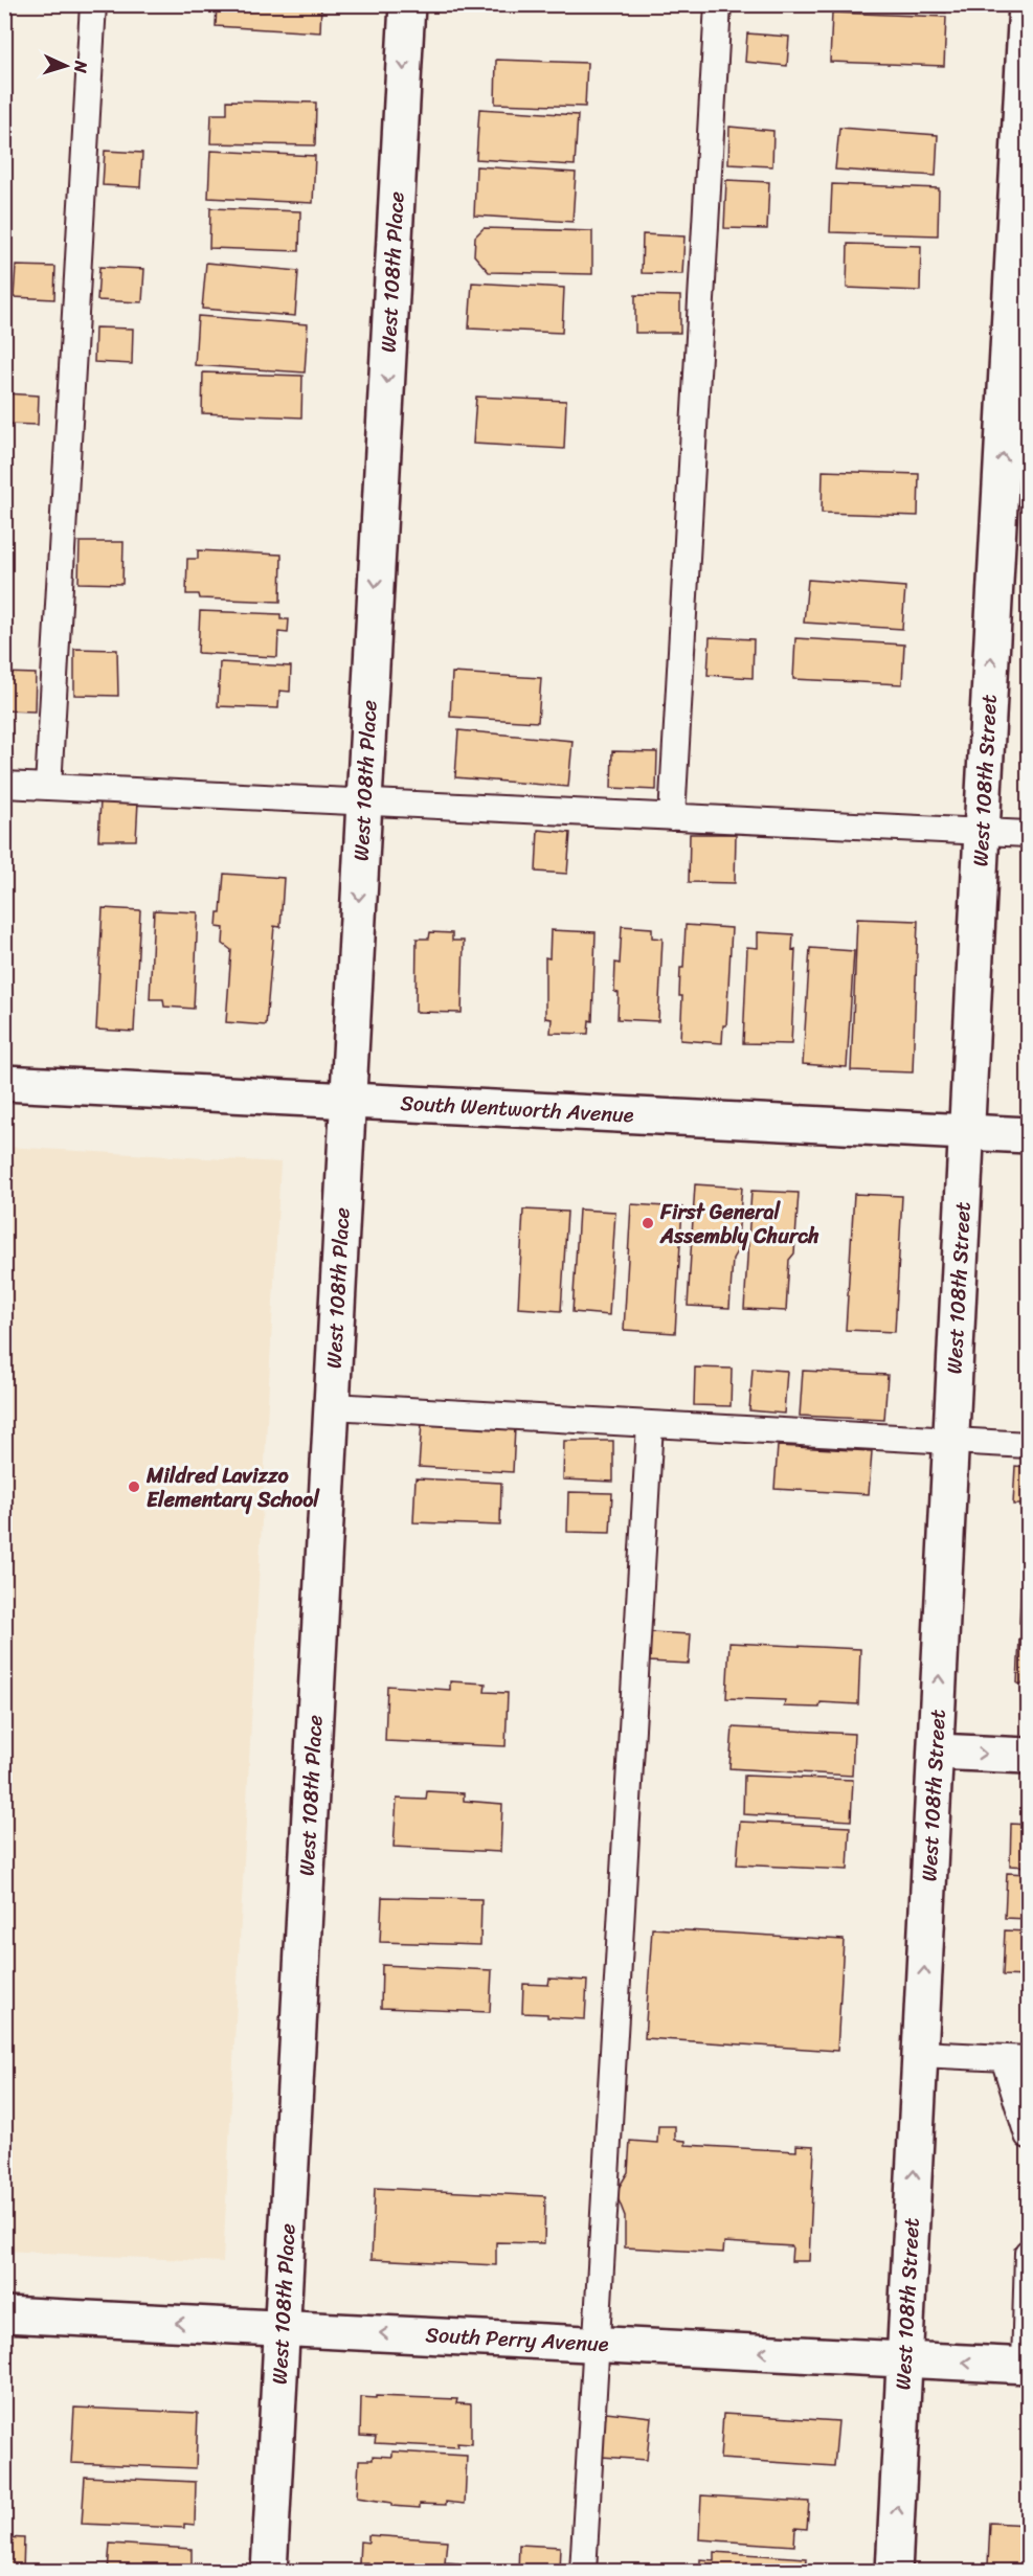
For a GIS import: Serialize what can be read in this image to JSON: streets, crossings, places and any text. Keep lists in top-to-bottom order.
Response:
{
  "streets": {
    "street": [
      "West 108th Place",
      "West 108th Street",
      "South Wentworth Avenue",
      "South Perry Avenue"
    ]
  },
  "crossings": [
    ["West 108th Place", "South Wentworth Avenue"],
    ["West 108th Place", "South Perry Avenue"],
    ["West 108th Street", "South Wentworth Avenue"],
    ["West 108th Street", "South Perry Avenue"]
  ],
  "one_way": ["West 108th Place", "West 108th Street", "South Perry Avenue"],
  "places": ["First General Assembly Church", "Mildred Lavizzo Elementary School"],
  "north": "right"
}
